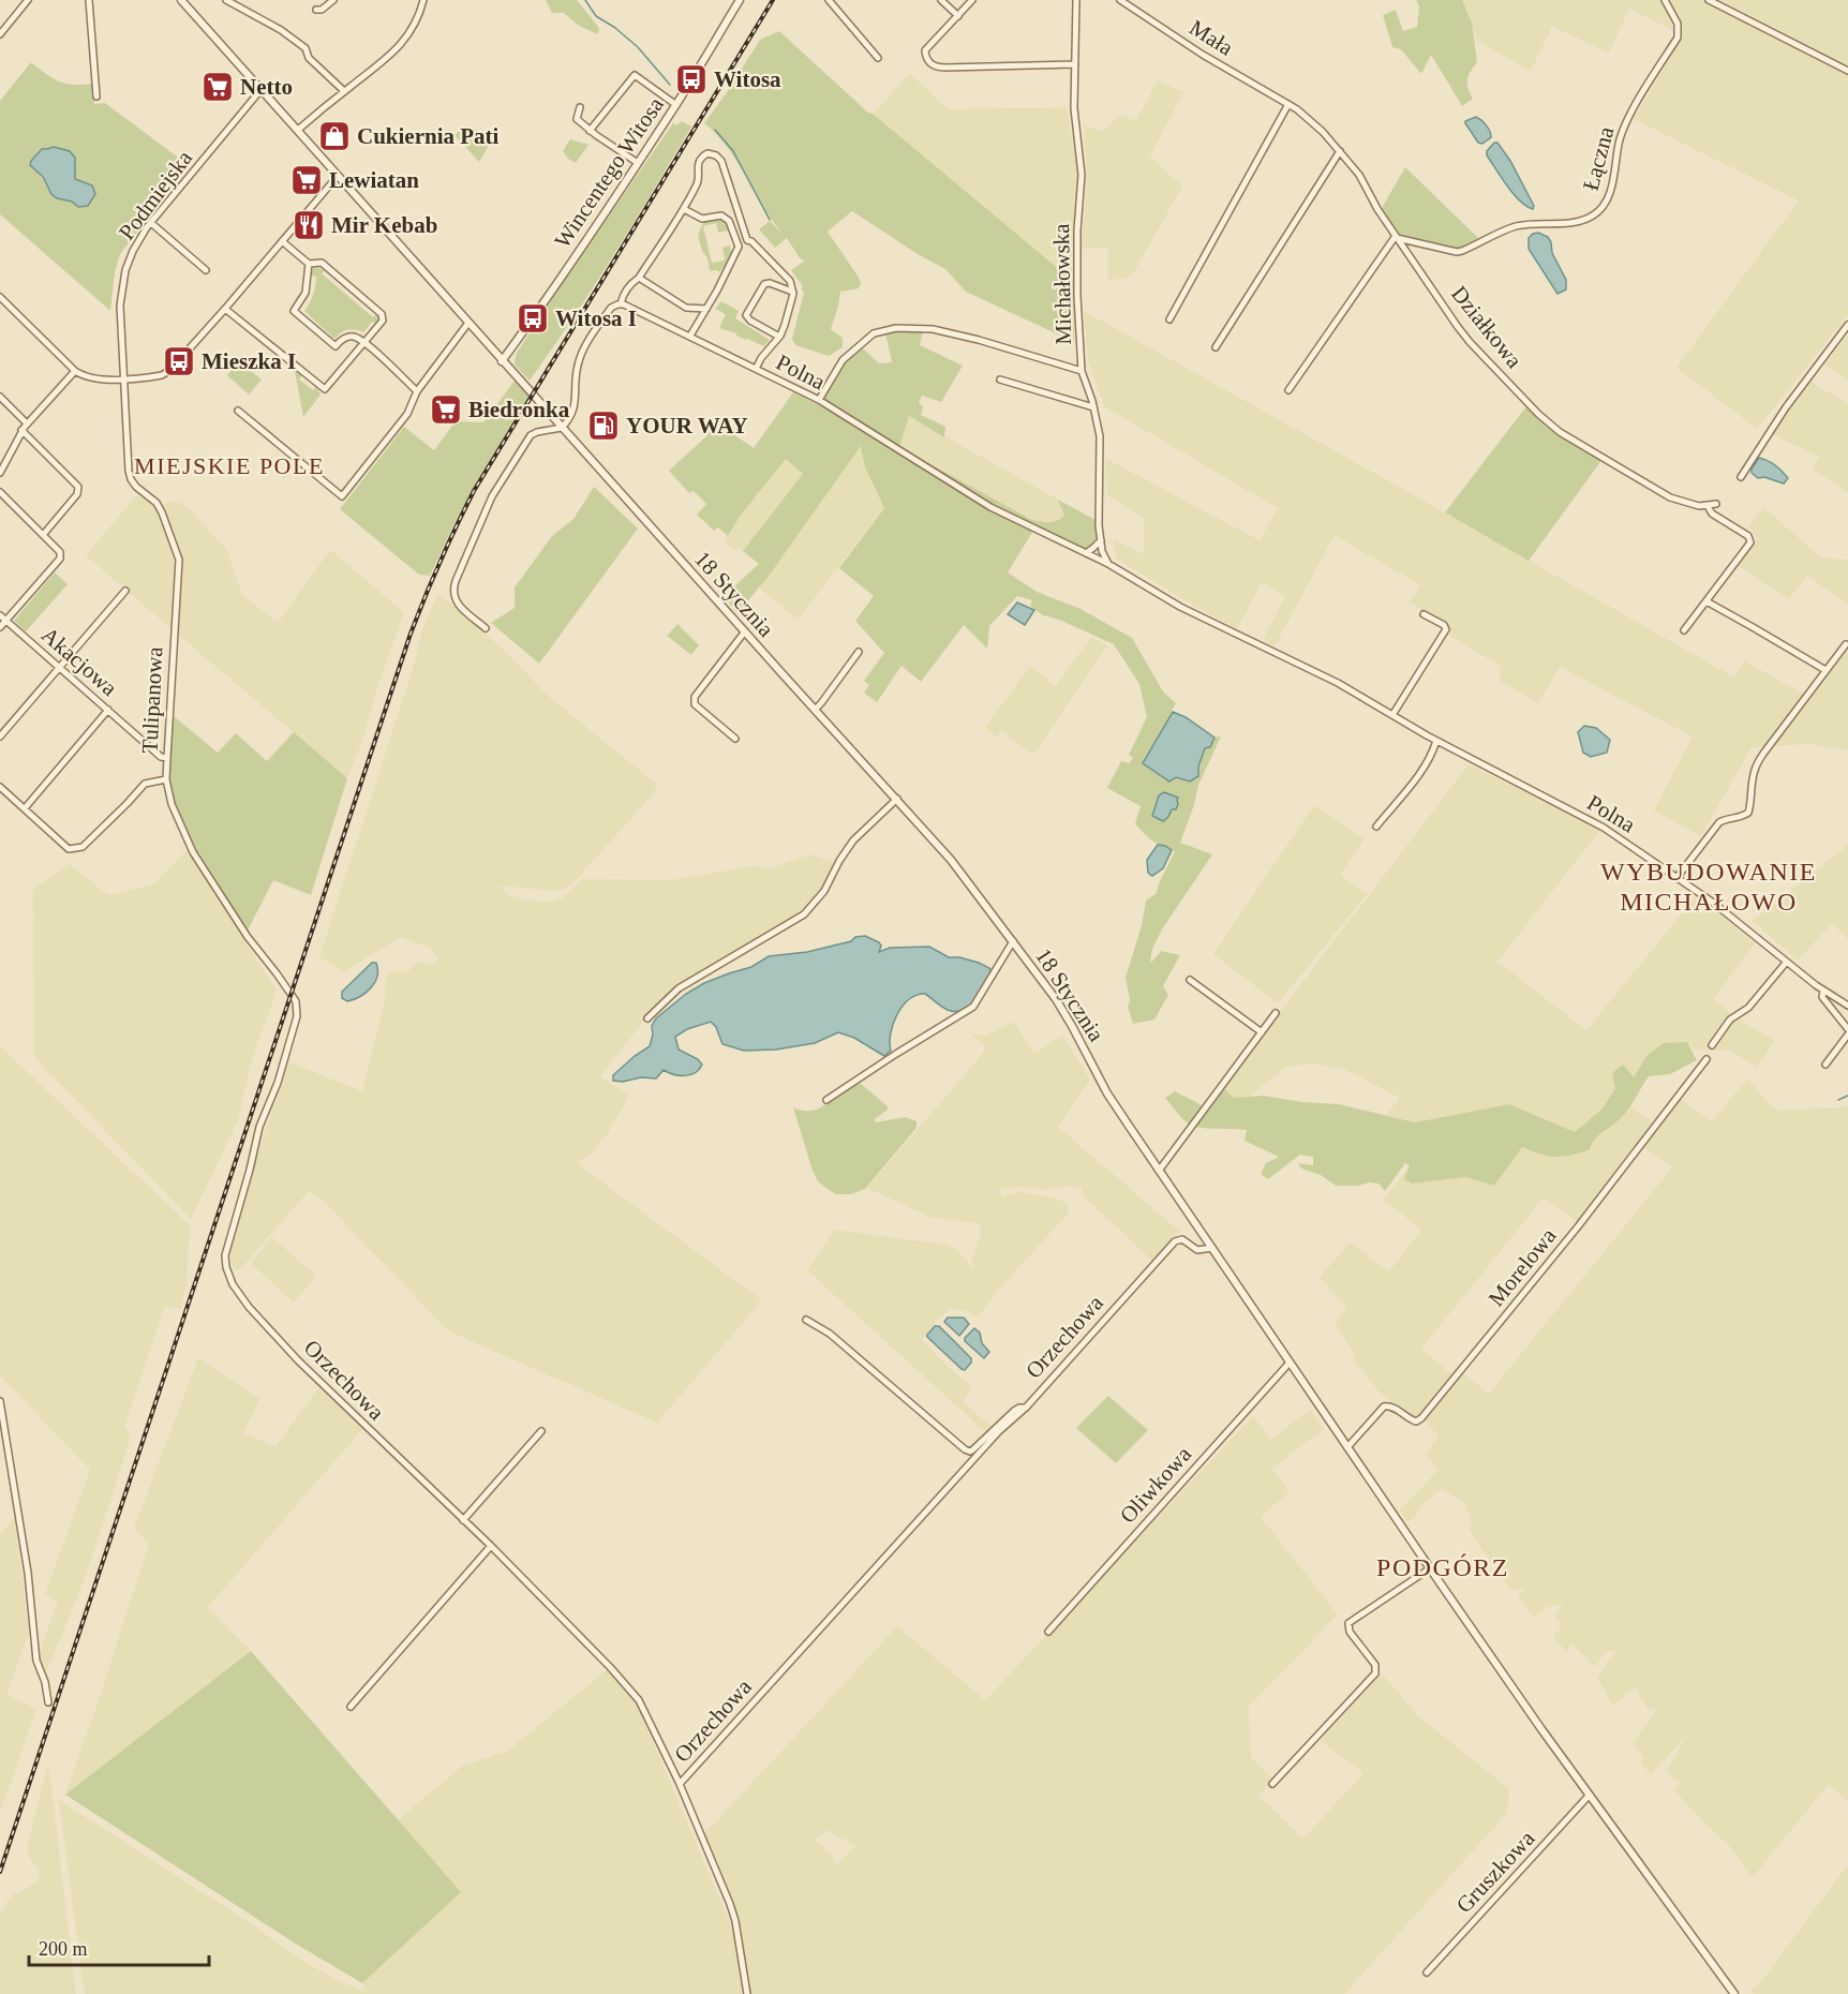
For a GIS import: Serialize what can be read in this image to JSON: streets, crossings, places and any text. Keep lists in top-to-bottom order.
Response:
{
  "streets": {
    "street": [
      "Mała",
      "Łączna",
      "Wincentego Witosa",
      "Podmiejska",
      "Michałowska",
      "Działkowa",
      "Polna",
      "18 Stycznia",
      "Akacjowa",
      "Tulipanowa",
      "Morelowa",
      "Orzechowa",
      "Oliwkowa",
      "Gruszkowa"
    ]
  },
  "crossings": [
    ["Mała", "Działkowa"],
    ["Łączna", "Działkowa"],
    ["Wincentego Witosa", "18 Stycznia"],
    ["Podmiejska", "18 Stycznia"],
    ["Podmiejska", "Tulipanowa"],
    ["Michałowska", "Polna"],
    ["18 Stycznia", "Morelowa"],
    ["18 Stycznia", "Orzechowa"],
    ["18 Stycznia", "Oliwkowa"],
    ["18 Stycznia", "Gruszkowa"],
    ["Akacjowa", "Tulipanowa"],
    ["Tulipanowa", "Orzechowa"]
  ],
  "districts": ["MIEJSKIE POLE", "WYBUDOWANIE MICHAŁOWO", "PODGÓRZ"],
  "places": {
    "bus stop": ["Witosa", "Witosa I", "Mieszka I"],
    "supermarket": ["Netto", "Lewiatan", "Biedronka"],
    "shop": ["Cukiernia Pati"],
    "restaurant": ["Mir Kebab"],
    "fuel station": ["YOUR WAY"]
  },
  "scale_bar": "200 m"
}
